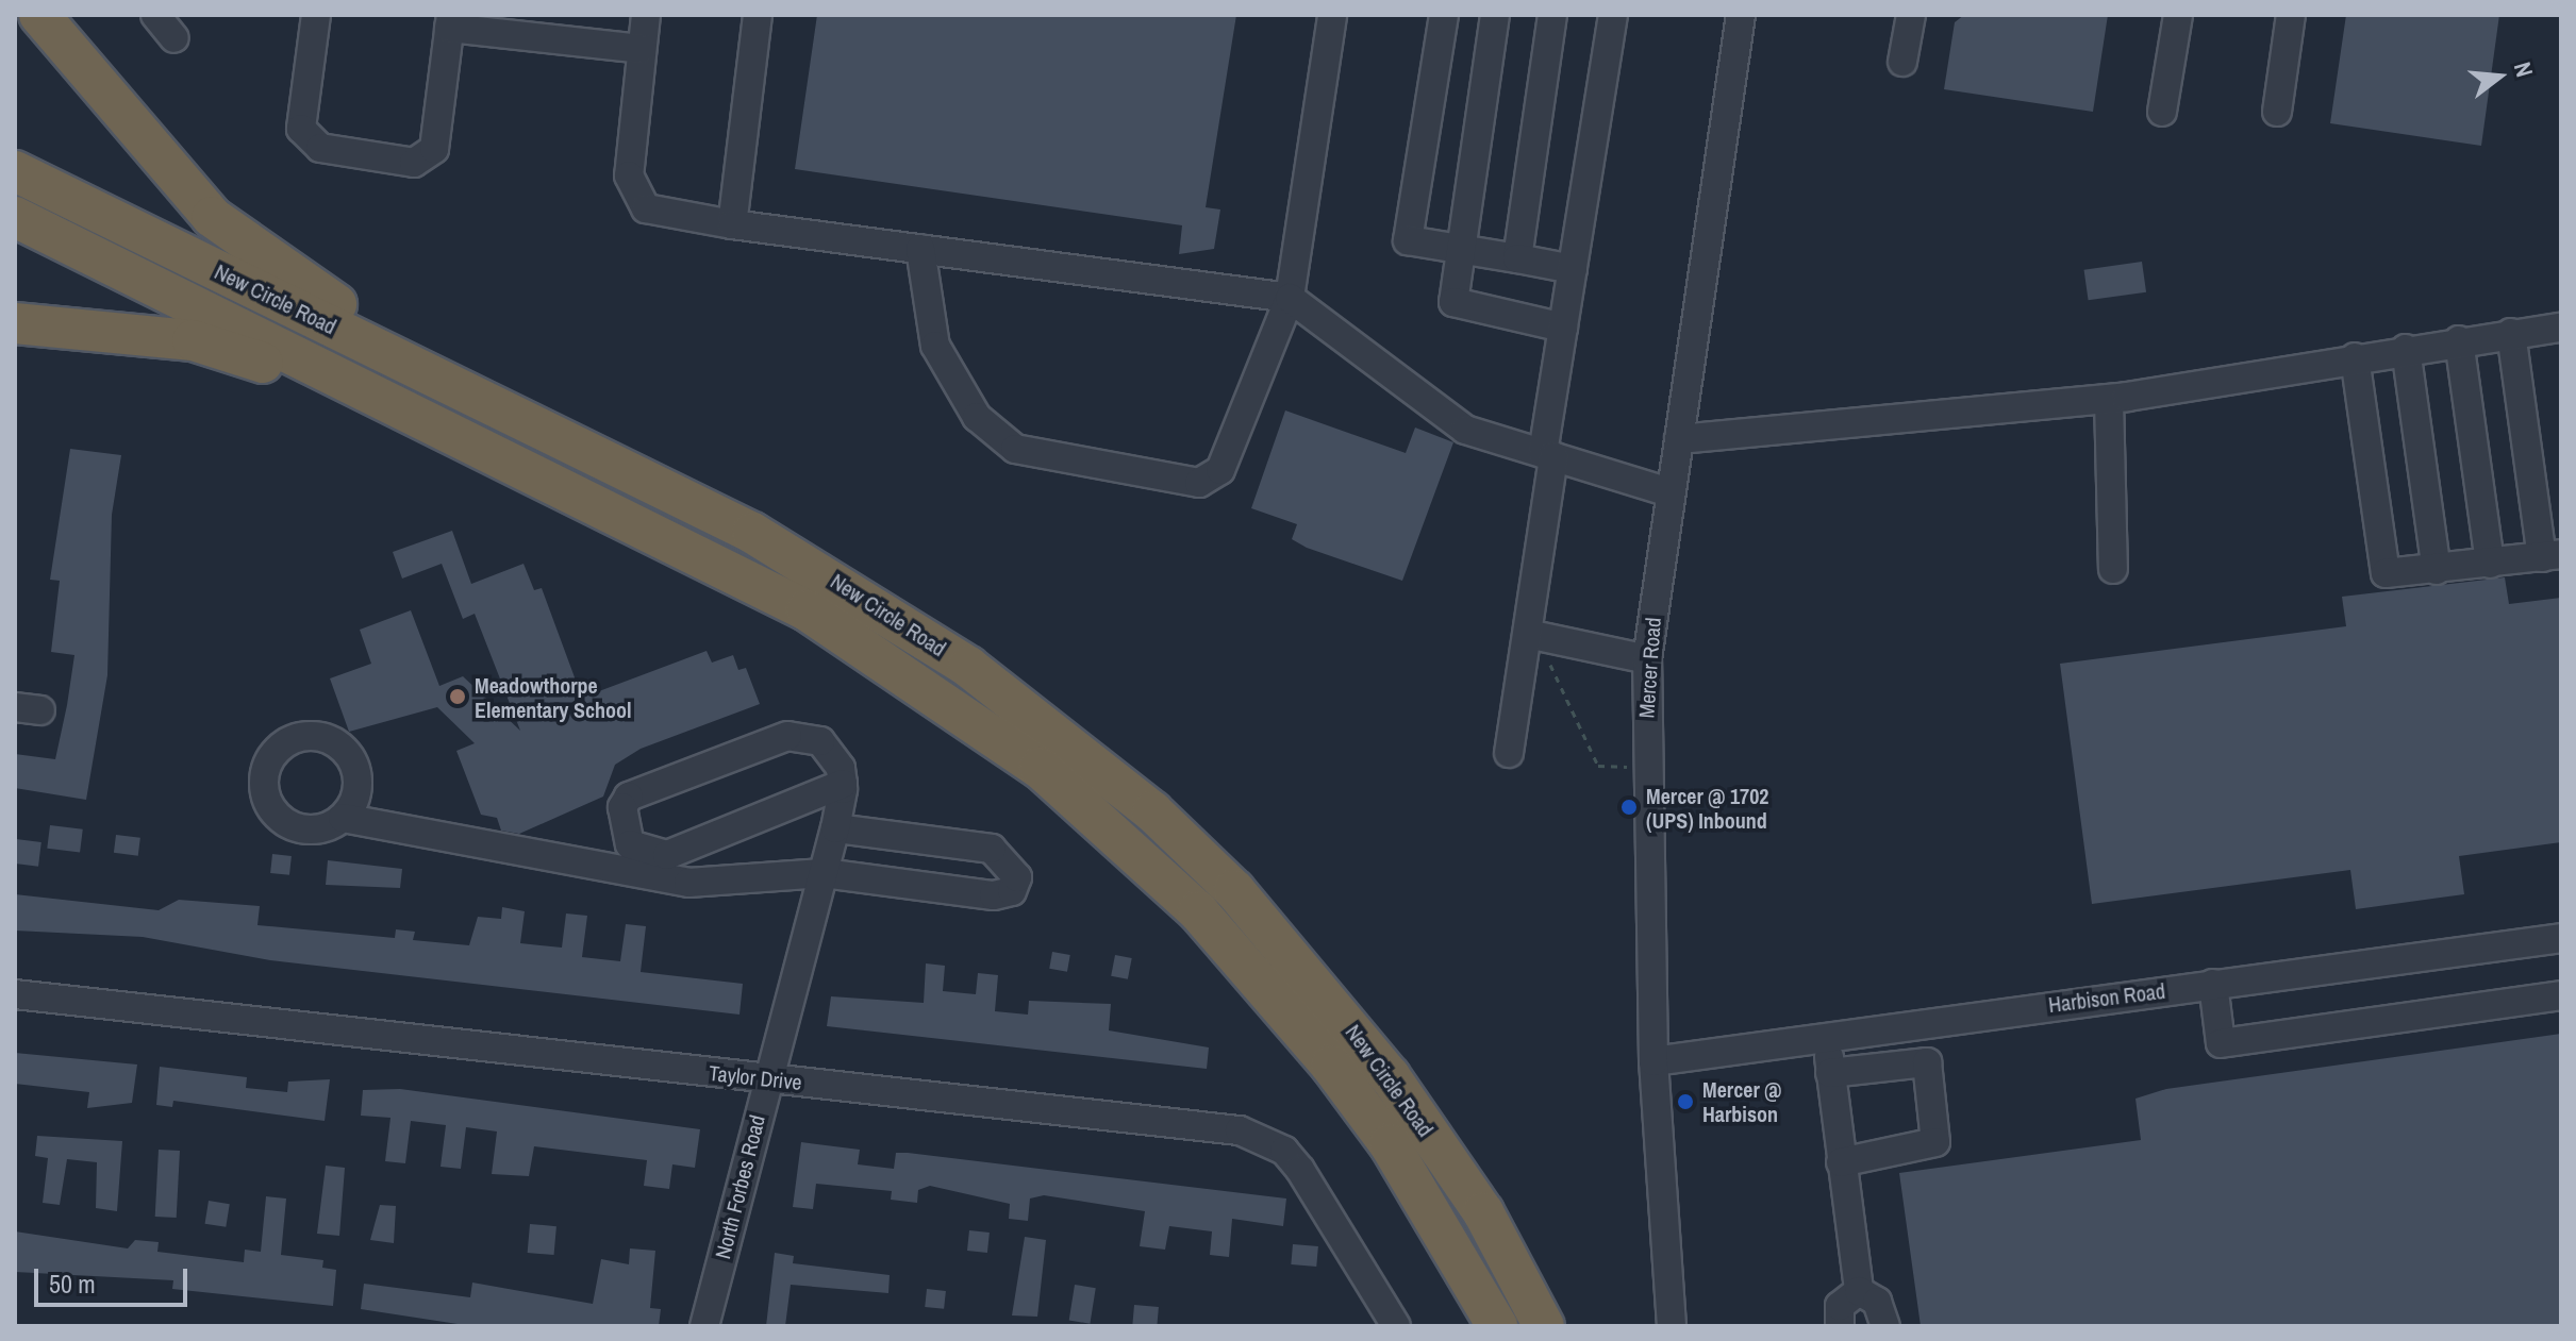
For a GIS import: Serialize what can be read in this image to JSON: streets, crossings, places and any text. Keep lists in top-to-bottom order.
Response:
{
  "streets": {
    "highway": ["New Circle Road"],
    "street": [
      "Mercer Road",
      "Harbison Road",
      "Taylor Drive",
      "North Forbes Road"
    ]
  },
  "crossings": [
    ["Mercer Road", "Harbison Road"],
    ["Taylor Drive", "North Forbes Road"]
  ],
  "places": ["Meadowthorpe Elementary School", "Mercer @ 1702 (UPS) Inbound", "Mercer @ Harbison"],
  "scale_bar": "50 m",
  "north": "right"
}
